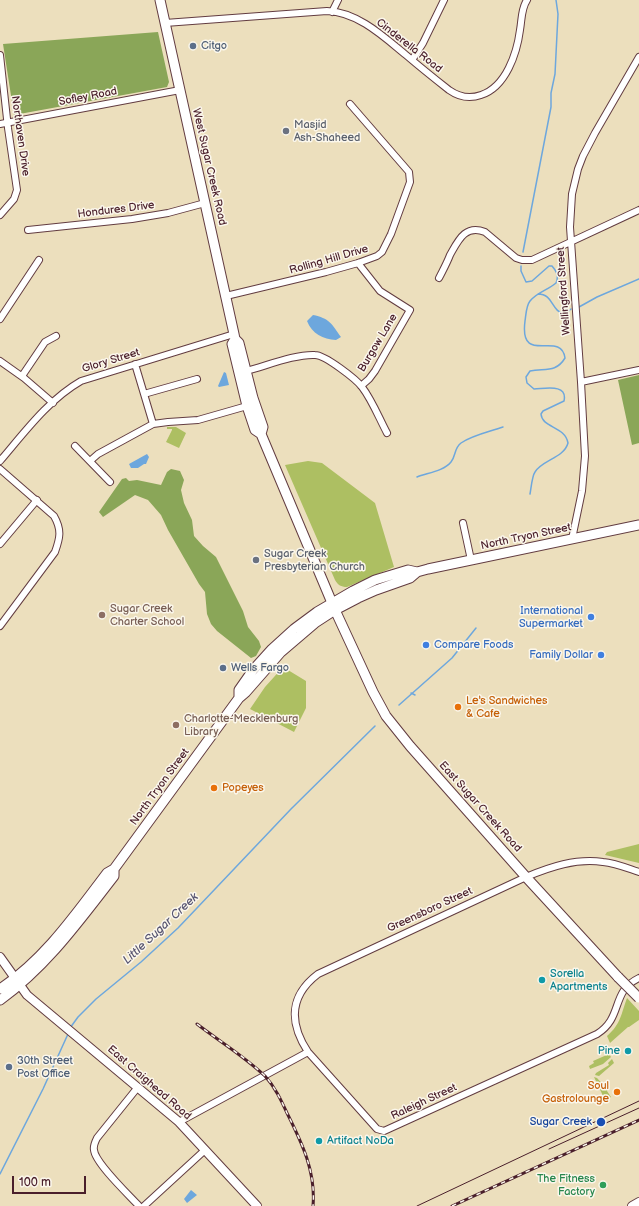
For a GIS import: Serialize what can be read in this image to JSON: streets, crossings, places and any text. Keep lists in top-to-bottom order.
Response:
{
  "streets": {
    "main road": ["West Sugar Creek Road", "North Tryon Street", "East Sugar Creek Road"],
    "street": [
      "Cinderella Road",
      "Sofley Road",
      "Northaven Drive",
      "Hondures Drive",
      "Rolling Hill Drive",
      "Wellingford Street",
      "Burgow Lane",
      "Glory Street",
      "Greensboro Street",
      "East Craighead Road",
      "Raleigh Street"
    ]
  },
  "crossings": [
    ["Cinderella Road", "West Sugar Creek Road"],
    ["Sofley Road", "Northaven Drive"],
    ["Sofley Road", "West Sugar Creek Road"],
    ["West Sugar Creek Road", "Hondures Drive"],
    ["West Sugar Creek Road", "Rolling Hill Drive"],
    ["West Sugar Creek Road", "Glory Street"],
    ["West Sugar Creek Road", "North Tryon Street"],
    ["West Sugar Creek Road", "East Sugar Creek Road"],
    ["Rolling Hill Drive", "Burgow Lane"],
    ["Wellingford Street", "North Tryon Street"],
    ["North Tryon Street", "East Sugar Creek Road"],
    ["North Tryon Street", "East Craighead Road"],
    ["East Sugar Creek Road", "Greensboro Street"],
    ["Greensboro Street", "Raleigh Street"]
  ],
  "water": ["Little Sugar Creek"],
  "places": [
    "Citgo",
    "Masjid Ash-Shaheed",
    "Sugar Creek Presbyterian Church",
    "Sugar Creek Charter School",
    "International Supermarket",
    "Compare Foods",
    "Family Dollar",
    "Wells Fargo",
    "Le's Sandwiches & Cafe",
    "Charlotte-Mecklenburg Library",
    "Popeyes",
    "Sorella Apartments",
    "Pine",
    "30th Street Post Office",
    "Soul Gastrolounge",
    "Sugar Creek",
    "Artifact NoDa",
    "The Fitness Factory"
  ],
  "scale_bar": "100 m"
}
